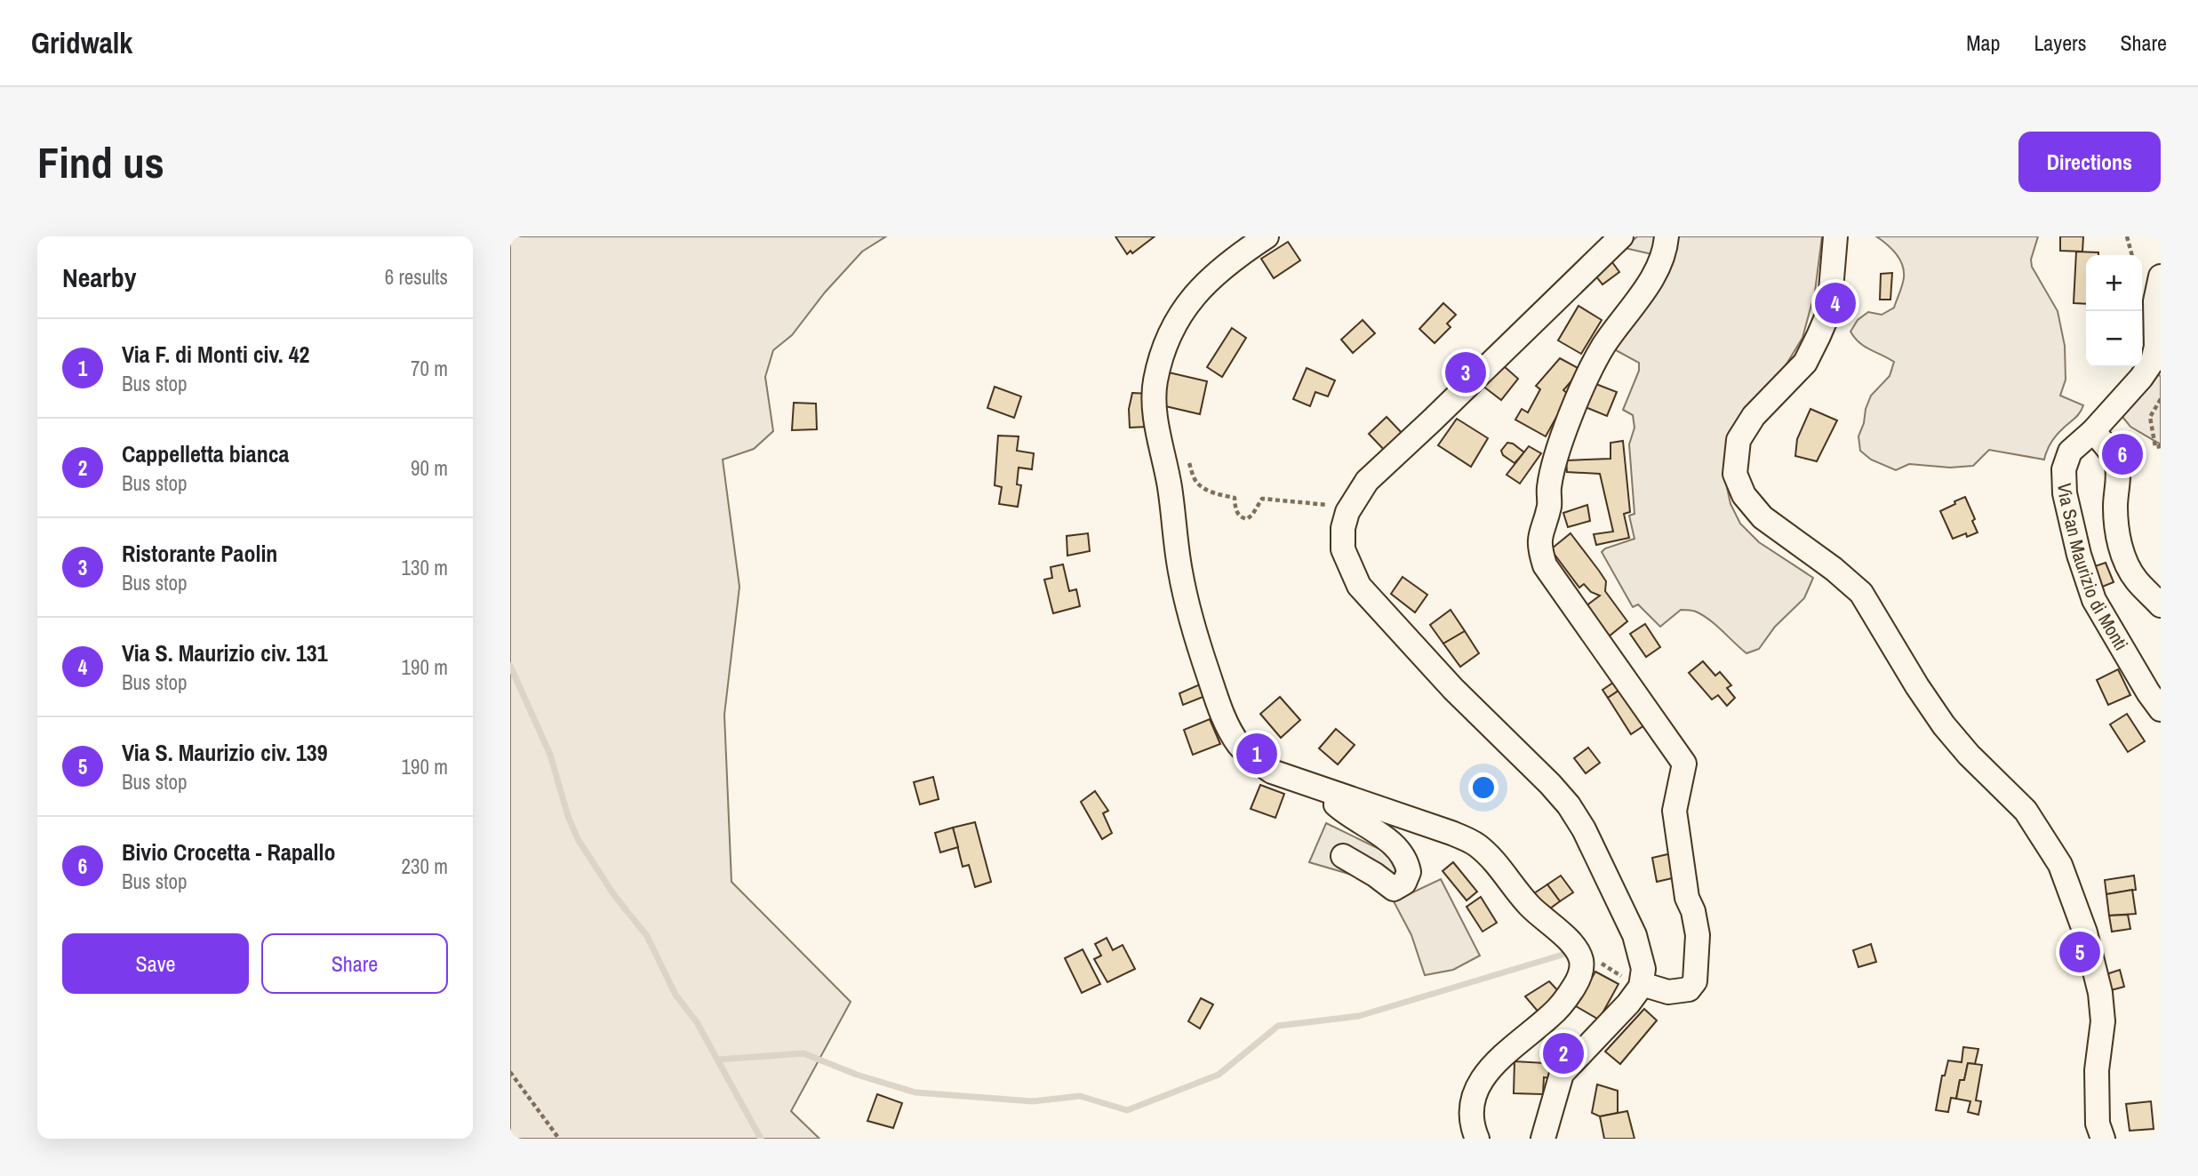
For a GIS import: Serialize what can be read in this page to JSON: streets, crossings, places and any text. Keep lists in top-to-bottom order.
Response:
{
  "streets": {
    "street": ["Via San Maurizio di Monti"]
  },
  "page": {
    "header": "Gridwalk",
    "nav": ["Map", "Layers", "Share"],
    "buttons": [
      "Directions",
      ["Save", "Share"]
    ],
    "title": "Find us",
    "heading": ["Nearby", "6 results"],
    "map_buttons": ["+", "−"],
    "pins": [
      "4",
      "3",
      "6",
      "1",
      "5",
      "2"
    ],
    "list": [
      {
        "mark": "1",
        "name": "Via F. di Monti civ. 42",
        "note": "Bus stop",
        "value": "70 m"
      },
      {
        "mark": "2",
        "name": "Cappelletta bianca",
        "note": "Bus stop",
        "value": "90 m"
      },
      {
        "mark": "3",
        "name": "Ristorante Paolin",
        "note": "Bus stop",
        "value": "130 m"
      },
      {
        "mark": "4",
        "name": "Via S. Maurizio civ. 131",
        "note": "Bus stop",
        "value": "190 m"
      },
      {
        "mark": "5",
        "name": "Via S. Maurizio civ. 139",
        "note": "Bus stop",
        "value": "190 m"
      },
      {
        "mark": "6",
        "name": "Bivio Crocetta - Rapallo",
        "note": "Bus stop",
        "value": "230 m"
      }
    ]
  }
}
